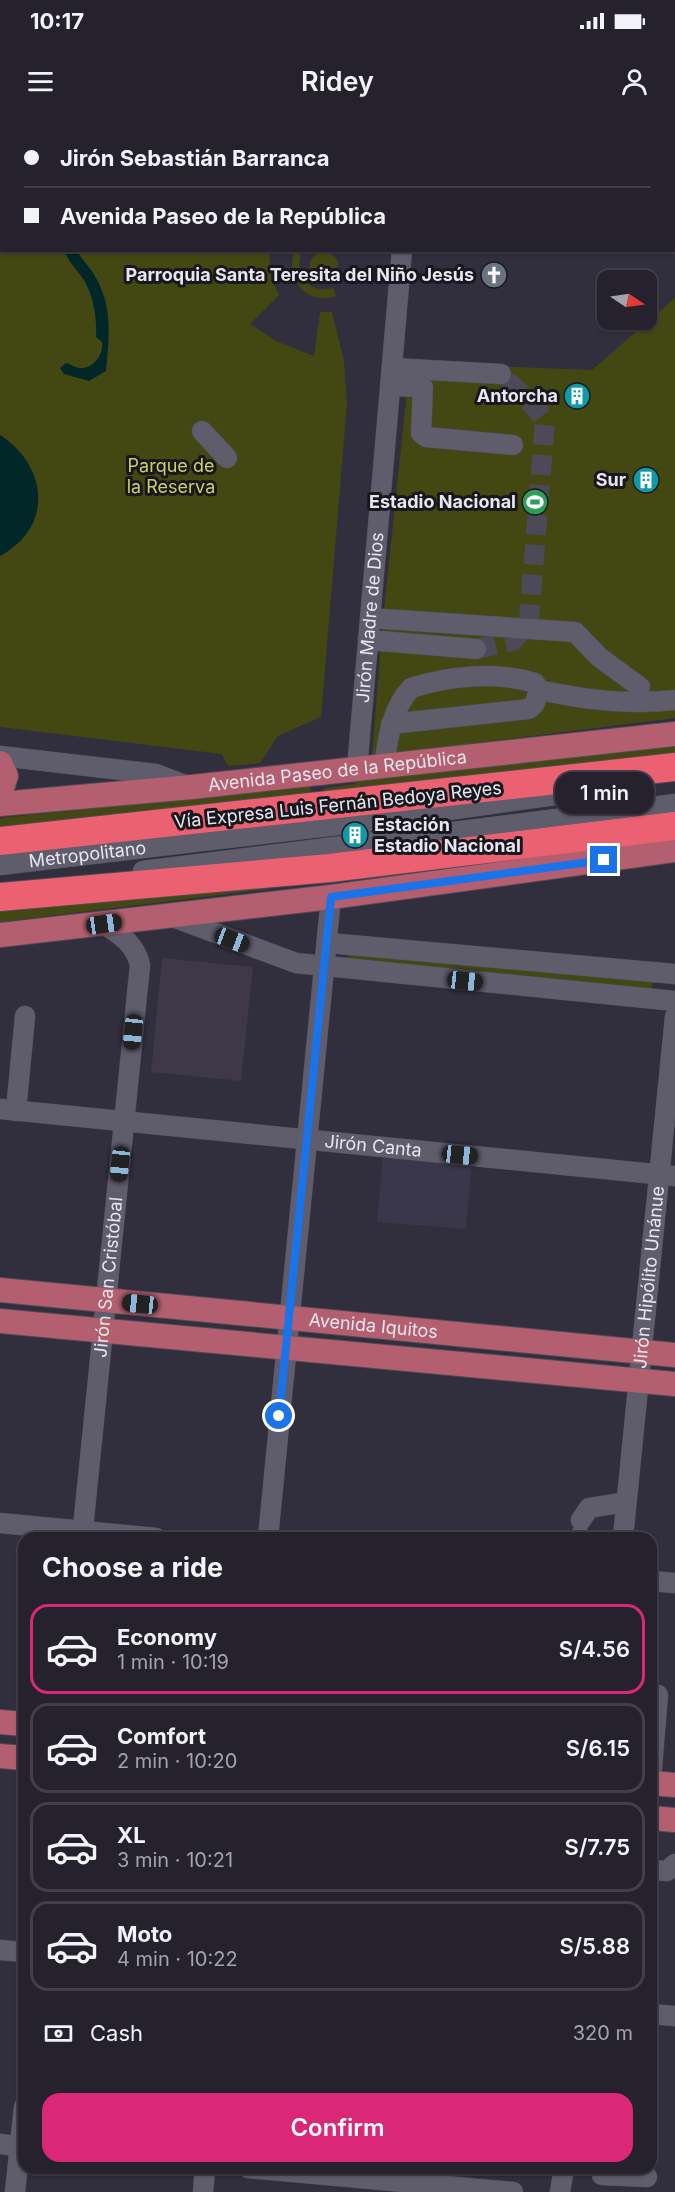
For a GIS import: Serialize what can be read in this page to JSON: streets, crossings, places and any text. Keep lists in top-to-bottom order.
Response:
{
  "streets": {
    "highway": ["Vía Expresa Luis Fernán Bedoya Reyes"],
    "main road": ["Avenida Paseo de la República", "Avenida Iquitos"],
    "street": [
      "Jirón Madre de Dios",
      "Metropolitano",
      "Jirón Canta",
      "Jirón San Cristóbal",
      "Jirón Hipólito Unánue"
    ]
  },
  "crossings": [
    ["Jirón Madre de Dios", "Avenida Paseo de la República"],
    ["Jirón Canta", "Jirón San Cristóbal"],
    ["Jirón Canta", "Jirón Hipólito Unánue"],
    ["Jirón San Cristóbal", "Avenida Iquitos"],
    ["Jirón Hipólito Unánue", "Avenida Iquitos"]
  ],
  "parks": ["Parque de la Reserva"],
  "places": {
    "church": ["Parroquia Santa Teresita del Niño Jesús"],
    "building": ["Antorcha", "Sur", "Estación Estadio Nacional"],
    "sports": ["Estadio Nacional"]
  },
  "north": "right",
  "page": {
    "status": "10:17",
    "header": "Ridey",
    "banner": ["Jirón Sebastián Barranca", "Avenida Paseo de la República"],
    "bubble": "1 min",
    "heading": "Choose a ride",
    "list": [
      {
        "name": "Economy",
        "note": "1 min · 10:19",
        "value": "S/4.56"
      },
      {
        "name": "Comfort",
        "note": "2 min · 10:20",
        "value": "S/6.15"
      },
      {
        "name": "XL",
        "note": "3 min · 10:21",
        "value": "S/7.75"
      },
      {
        "name": "Moto",
        "note": "4 min · 10:22",
        "value": "S/5.88"
      }
    ],
    "pay": ["Cash", "320 m"],
    "buttons": "Confirm"
  }
}
